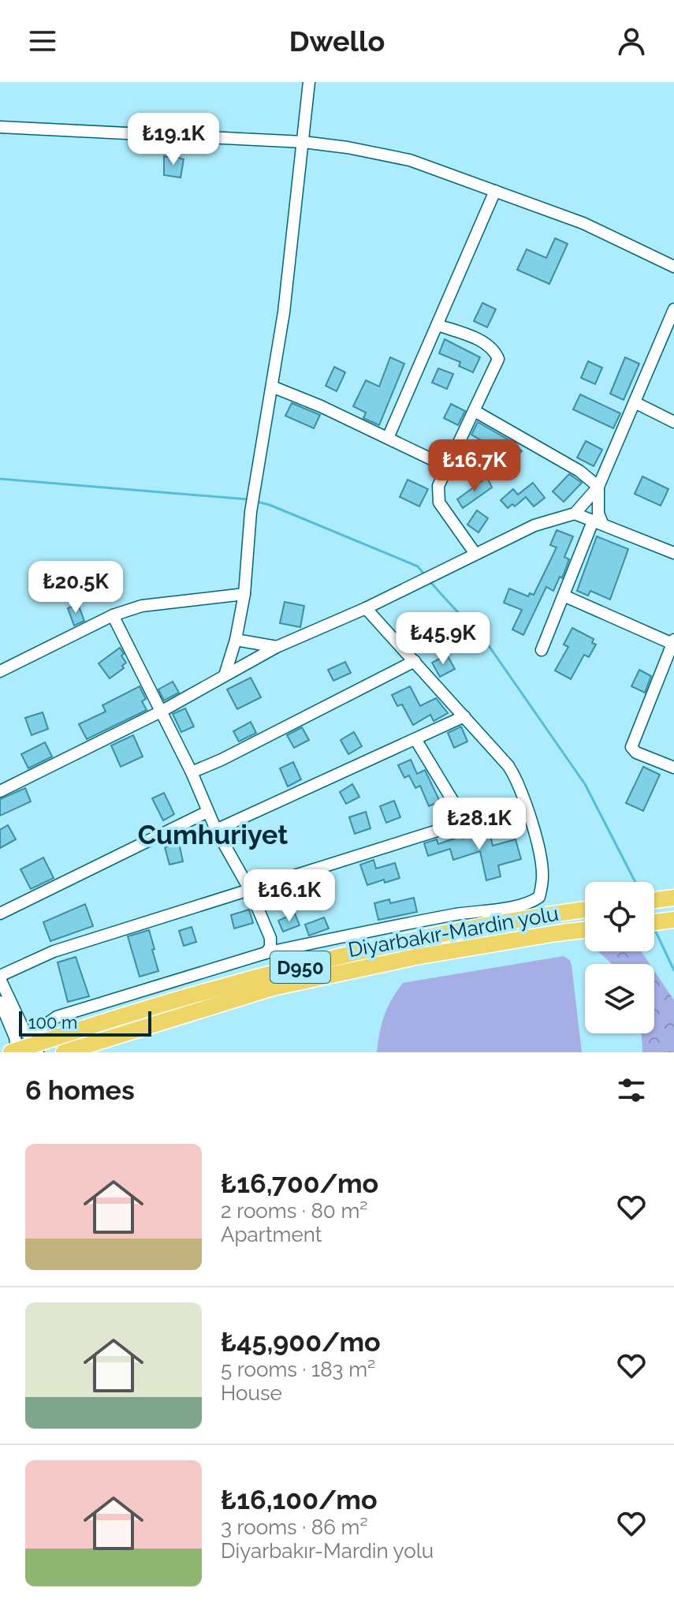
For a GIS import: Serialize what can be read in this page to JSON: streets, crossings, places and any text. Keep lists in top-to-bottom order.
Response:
{
  "streets": {
    "highway": ["Diyarbakır-Mardin yolu", "D950"]
  },
  "districts": ["Cumhuriyet"],
  "scale_bar": "100 m",
  "page": {
    "header": "Dwello",
    "price": [
      "₺19.1K",
      "₺16.7K",
      "₺20.5K",
      "₺45.9K",
      "₺28.1K",
      "₺16.1K"
    ],
    "scale": "100 m",
    "heading": "6 homes",
    "list": [
      {
        "name": "₺16,700/mo",
        "note": "2 rooms · 80 m² · Apartment"
      },
      {
        "name": "₺45,900/mo",
        "note": "5 rooms · 183 m² · House"
      },
      {
        "name": "₺16,100/mo",
        "note": "3 rooms · 86 m² · Diyarbakır-Mardin yolu"
      }
    ]
  }
}
